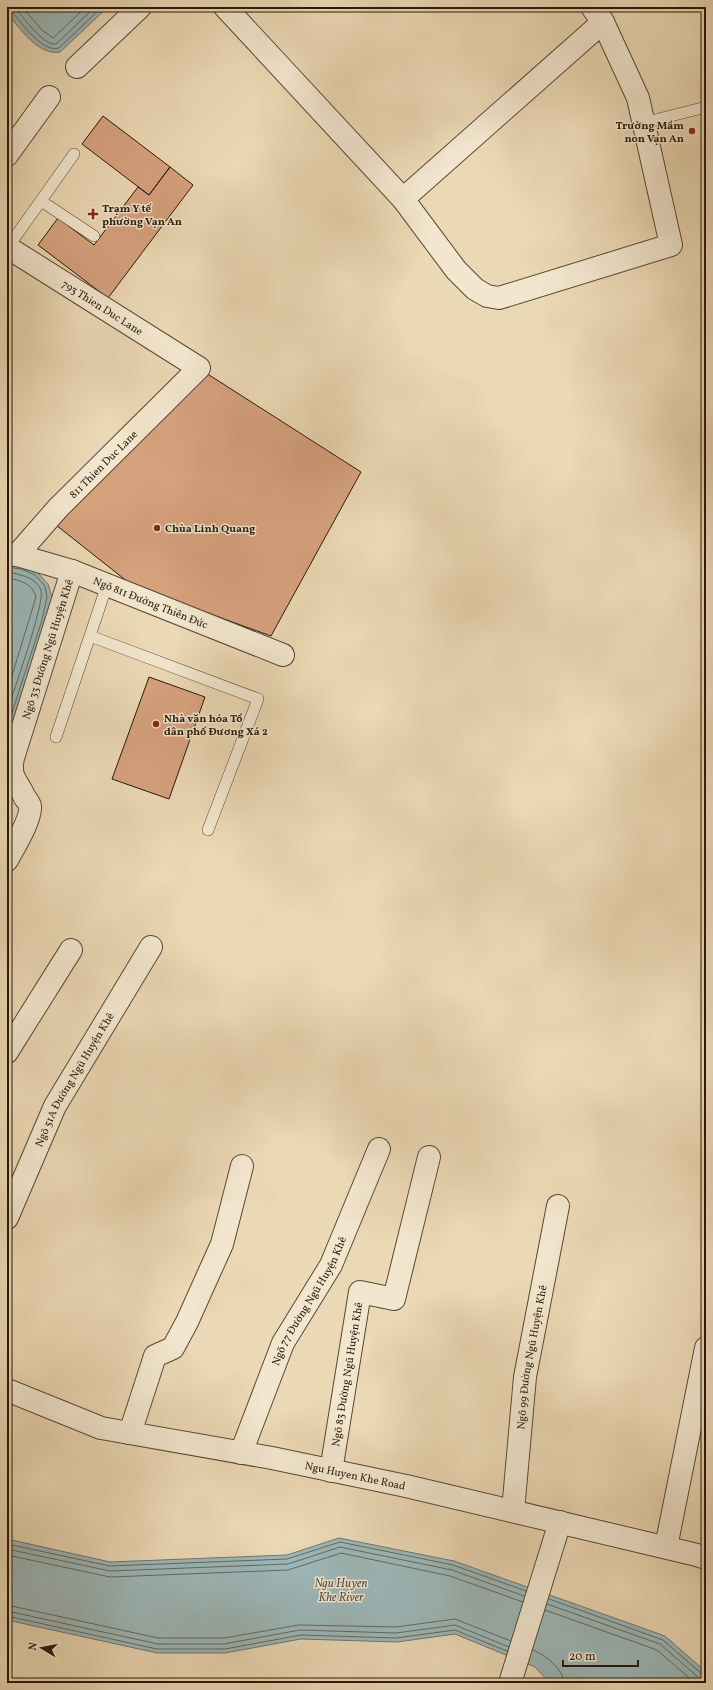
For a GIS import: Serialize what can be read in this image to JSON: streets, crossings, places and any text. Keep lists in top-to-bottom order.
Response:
{
  "streets": {
    "street": [
      "793 Thien Duc Lane",
      "811 Thien Duc Lane",
      "Ngõ 811 Đường Thiên Đức",
      "Ngõ 33 Đường Ngũ Huyện Khê",
      "Ngõ 51A Đường Ngũ Huyện Khê",
      "Ngõ 77 Đường Ngũ Huyện Khê",
      "Ngõ 99 Đường Ngũ Huyện Khê",
      "Ngõ 83 Đường Ngũ Huyện Khê",
      "Ngu Huyen Khe Road"
    ]
  },
  "crossings": [
    ["793 Thien Duc Lane", "811 Thien Duc Lane"],
    ["811 Thien Duc Lane", "Ngõ 811 Đường Thiên Đức"],
    ["Ngõ 811 Đường Thiên Đức", "Ngõ 33 Đường Ngũ Huyện Khê"],
    ["Ngõ 77 Đường Ngũ Huyện Khê", "Ngu Huyen Khe Road"],
    ["Ngõ 99 Đường Ngũ Huyện Khê", "Ngu Huyen Khe Road"],
    ["Ngõ 83 Đường Ngũ Huyện Khê", "Ngu Huyen Khe Road"]
  ],
  "water": ["Ngu Huyen Khe River"],
  "places": {
    "other": ["Trường Mầm non Vạn An", "Chùa Linh Quang", "Nhà văn hóa Tổ dân phố Đương Xá 2"],
    "health": ["Trạm Y tế phường Vạn An"]
  },
  "scale_bar": "20 m",
  "north": "left"
}
